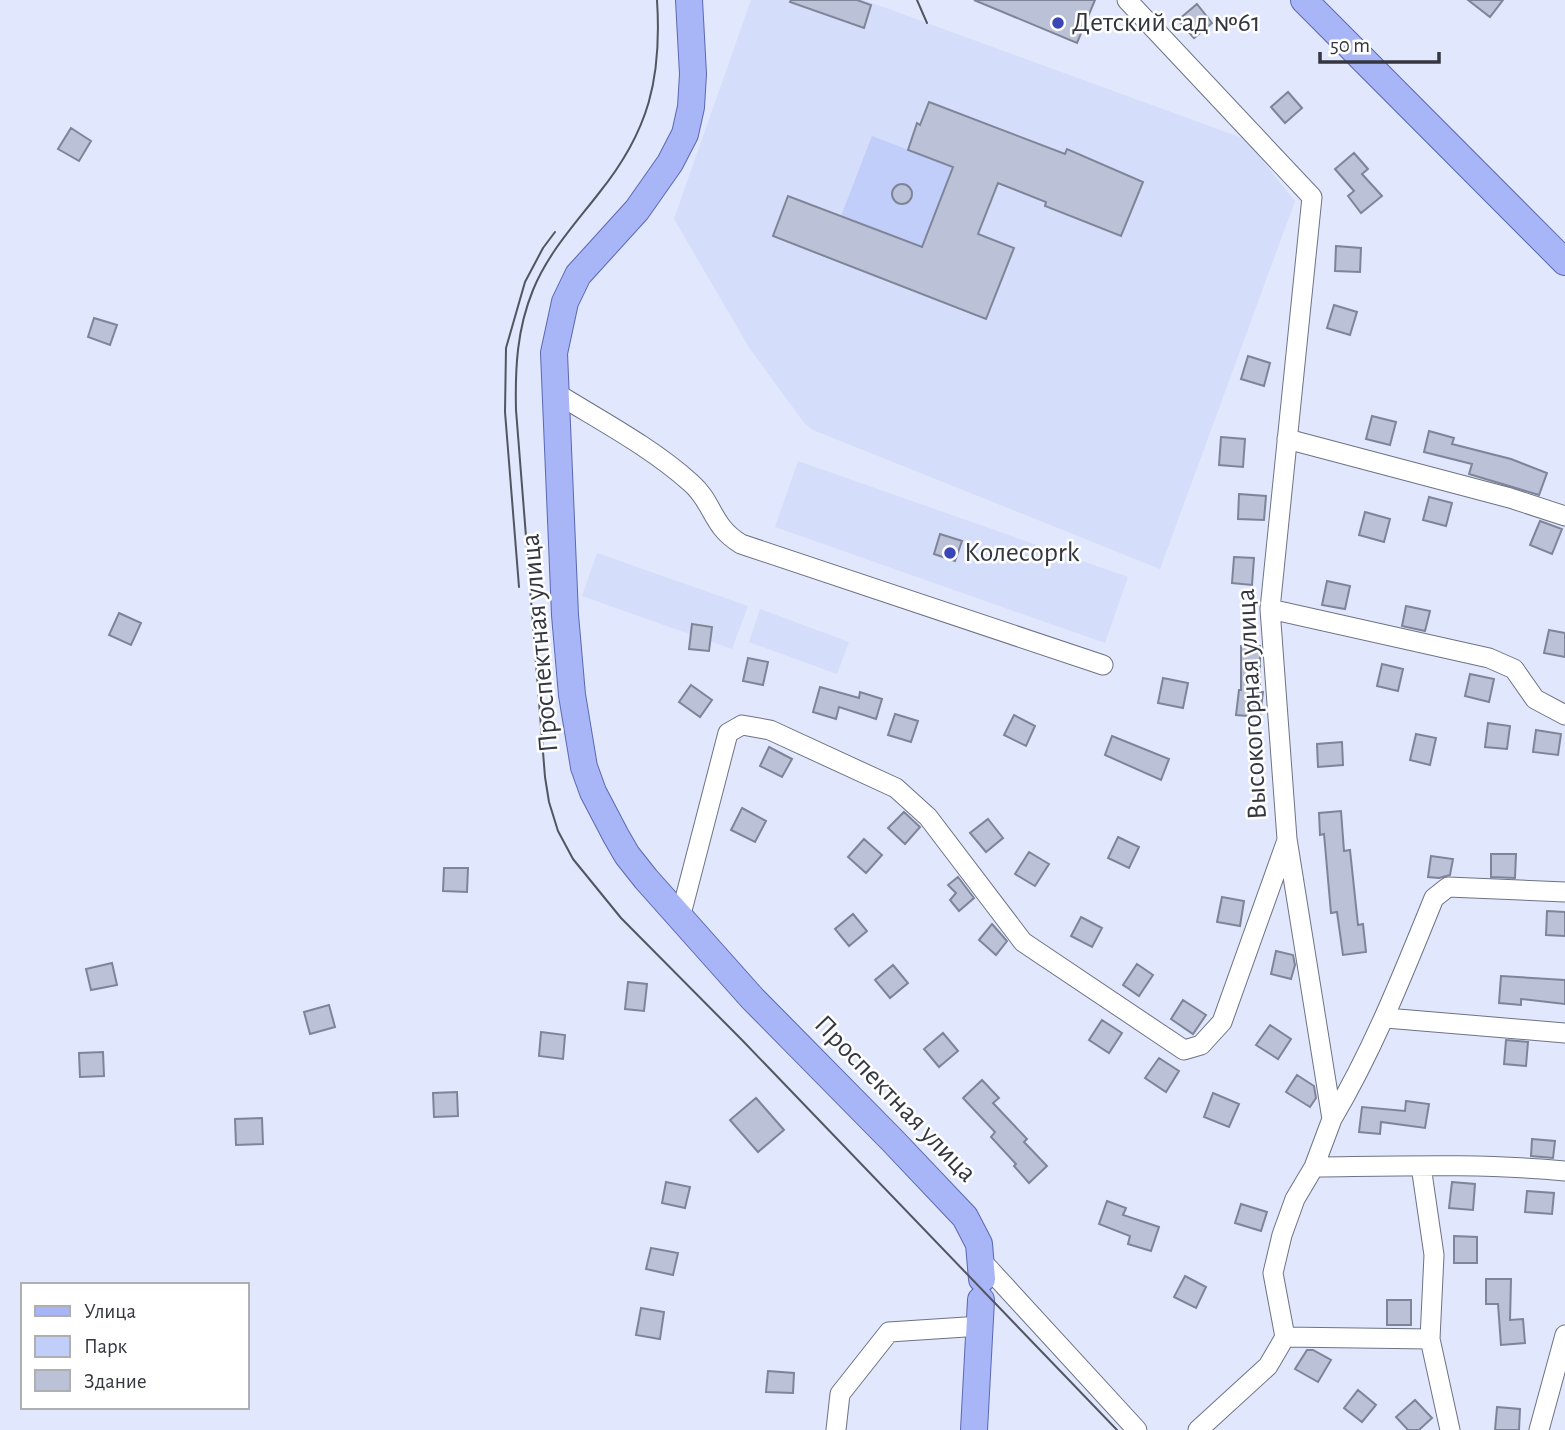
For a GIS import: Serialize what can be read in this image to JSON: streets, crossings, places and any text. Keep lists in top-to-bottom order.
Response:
{
  "streets": {
    "main road": ["Проспектная улица"],
    "street": ["Высокогорная улица"]
  },
  "places": ["Детский сад №61", "Колесоprk"],
  "legend": ["Улица", "Парк", "Здание"],
  "scale_bar": "50 m"
}
